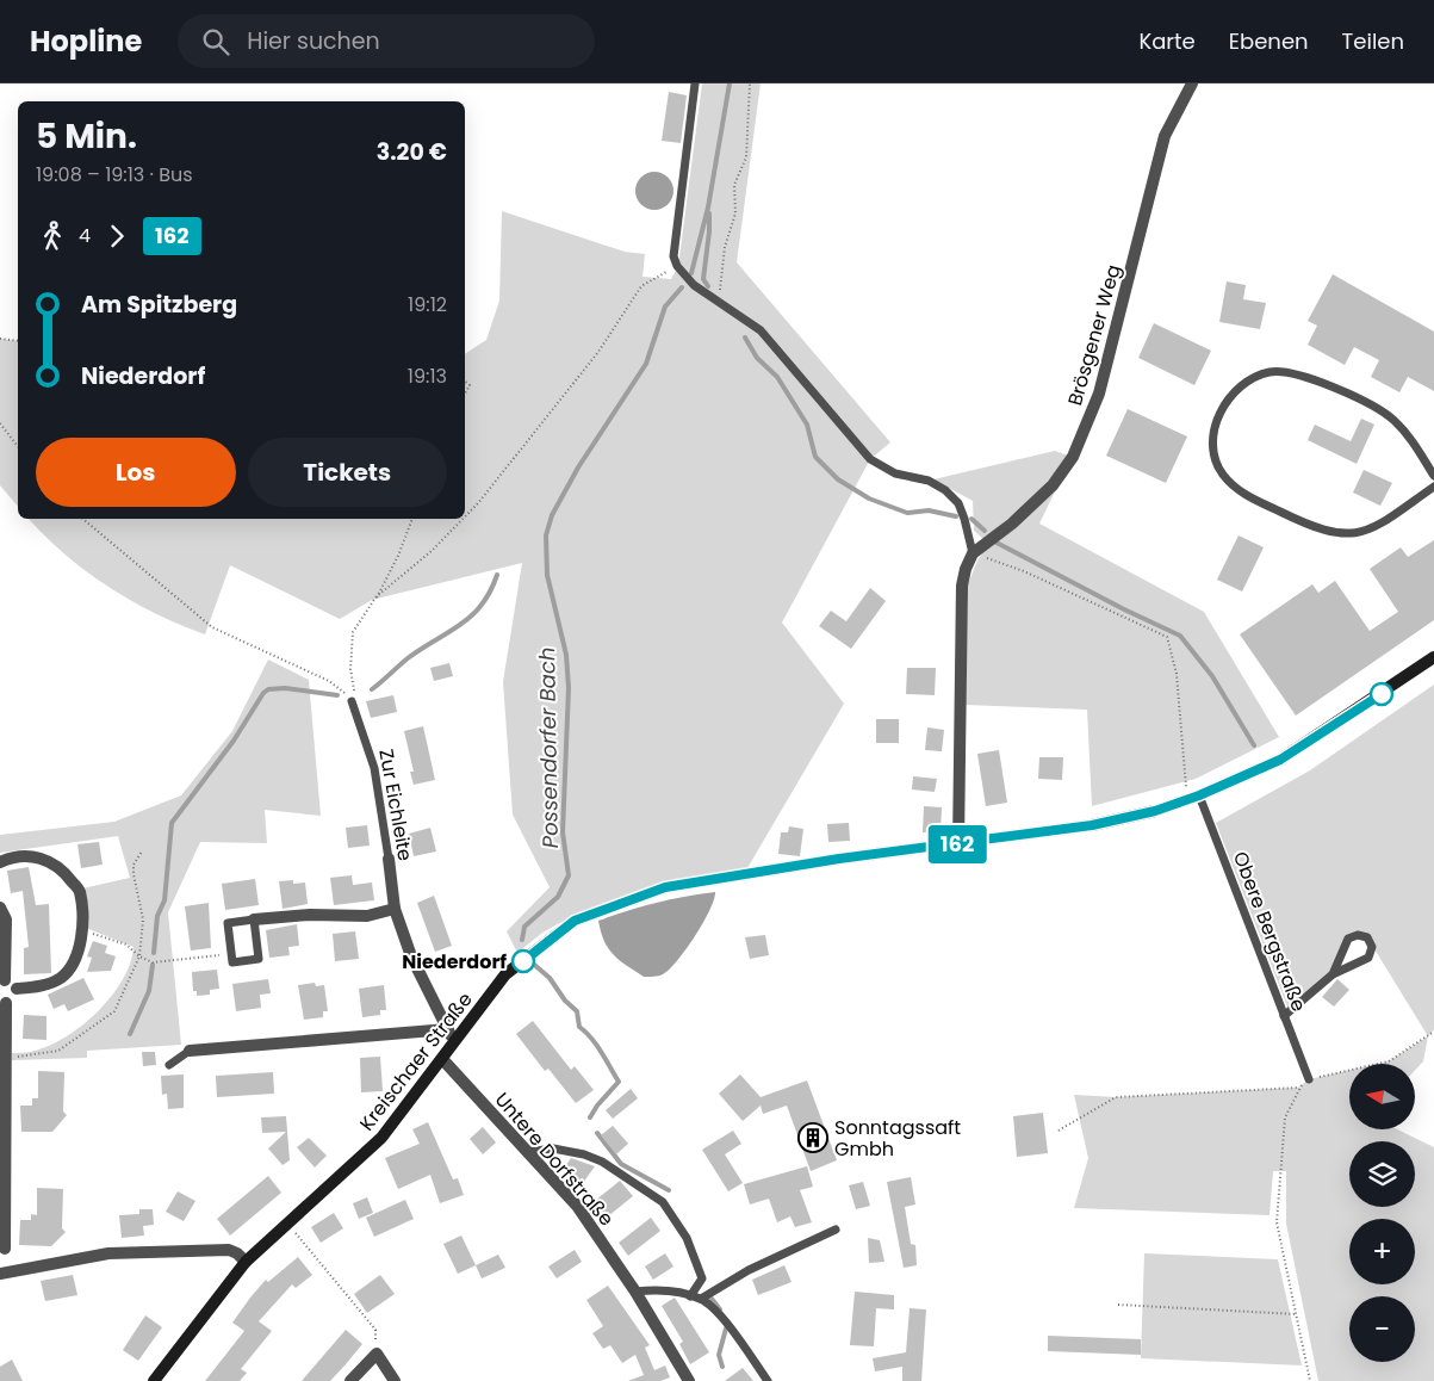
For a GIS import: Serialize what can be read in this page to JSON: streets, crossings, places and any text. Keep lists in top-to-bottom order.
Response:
{
  "streets": {
    "main road": ["Kreischaer Straße"],
    "street": ["Brösgener Weg", "Zur Eichleite", "Untere Dorfstraße"],
    "lane": ["Obere Bergstraße"]
  },
  "crossings": [
    ["Zur Eichleite", "Kreischaer Straße"],
    ["Obere Bergstraße", "Kreischaer Straße"],
    ["Kreischaer Straße", "Untere Dorfstraße"]
  ],
  "water": ["Possendorfer Bach"],
  "places": {
    "other": ["Niederdorf"],
    "building": ["Sonntagssaft Gmbh"]
  },
  "lines": ["bus line 162"],
  "north": "left",
  "page": {
    "header": "Hopline",
    "search": "Hier suchen",
    "nav": ["Karte", "Ebenen", "Teilen"],
    "on_map": "162",
    "heading": ["5 Min.", "19:08 – 19:13 · Bus", "3.20 €"],
    "legs": ["4", "162"],
    "list": [
      {
        "name": "Am Spitzberg",
        "value": "19:12"
      },
      {
        "name": "Niederdorf",
        "value": "19:13"
      }
    ],
    "buttons": ["Los", "Tickets"],
    "map_buttons": ["+", "−"]
  }
}
